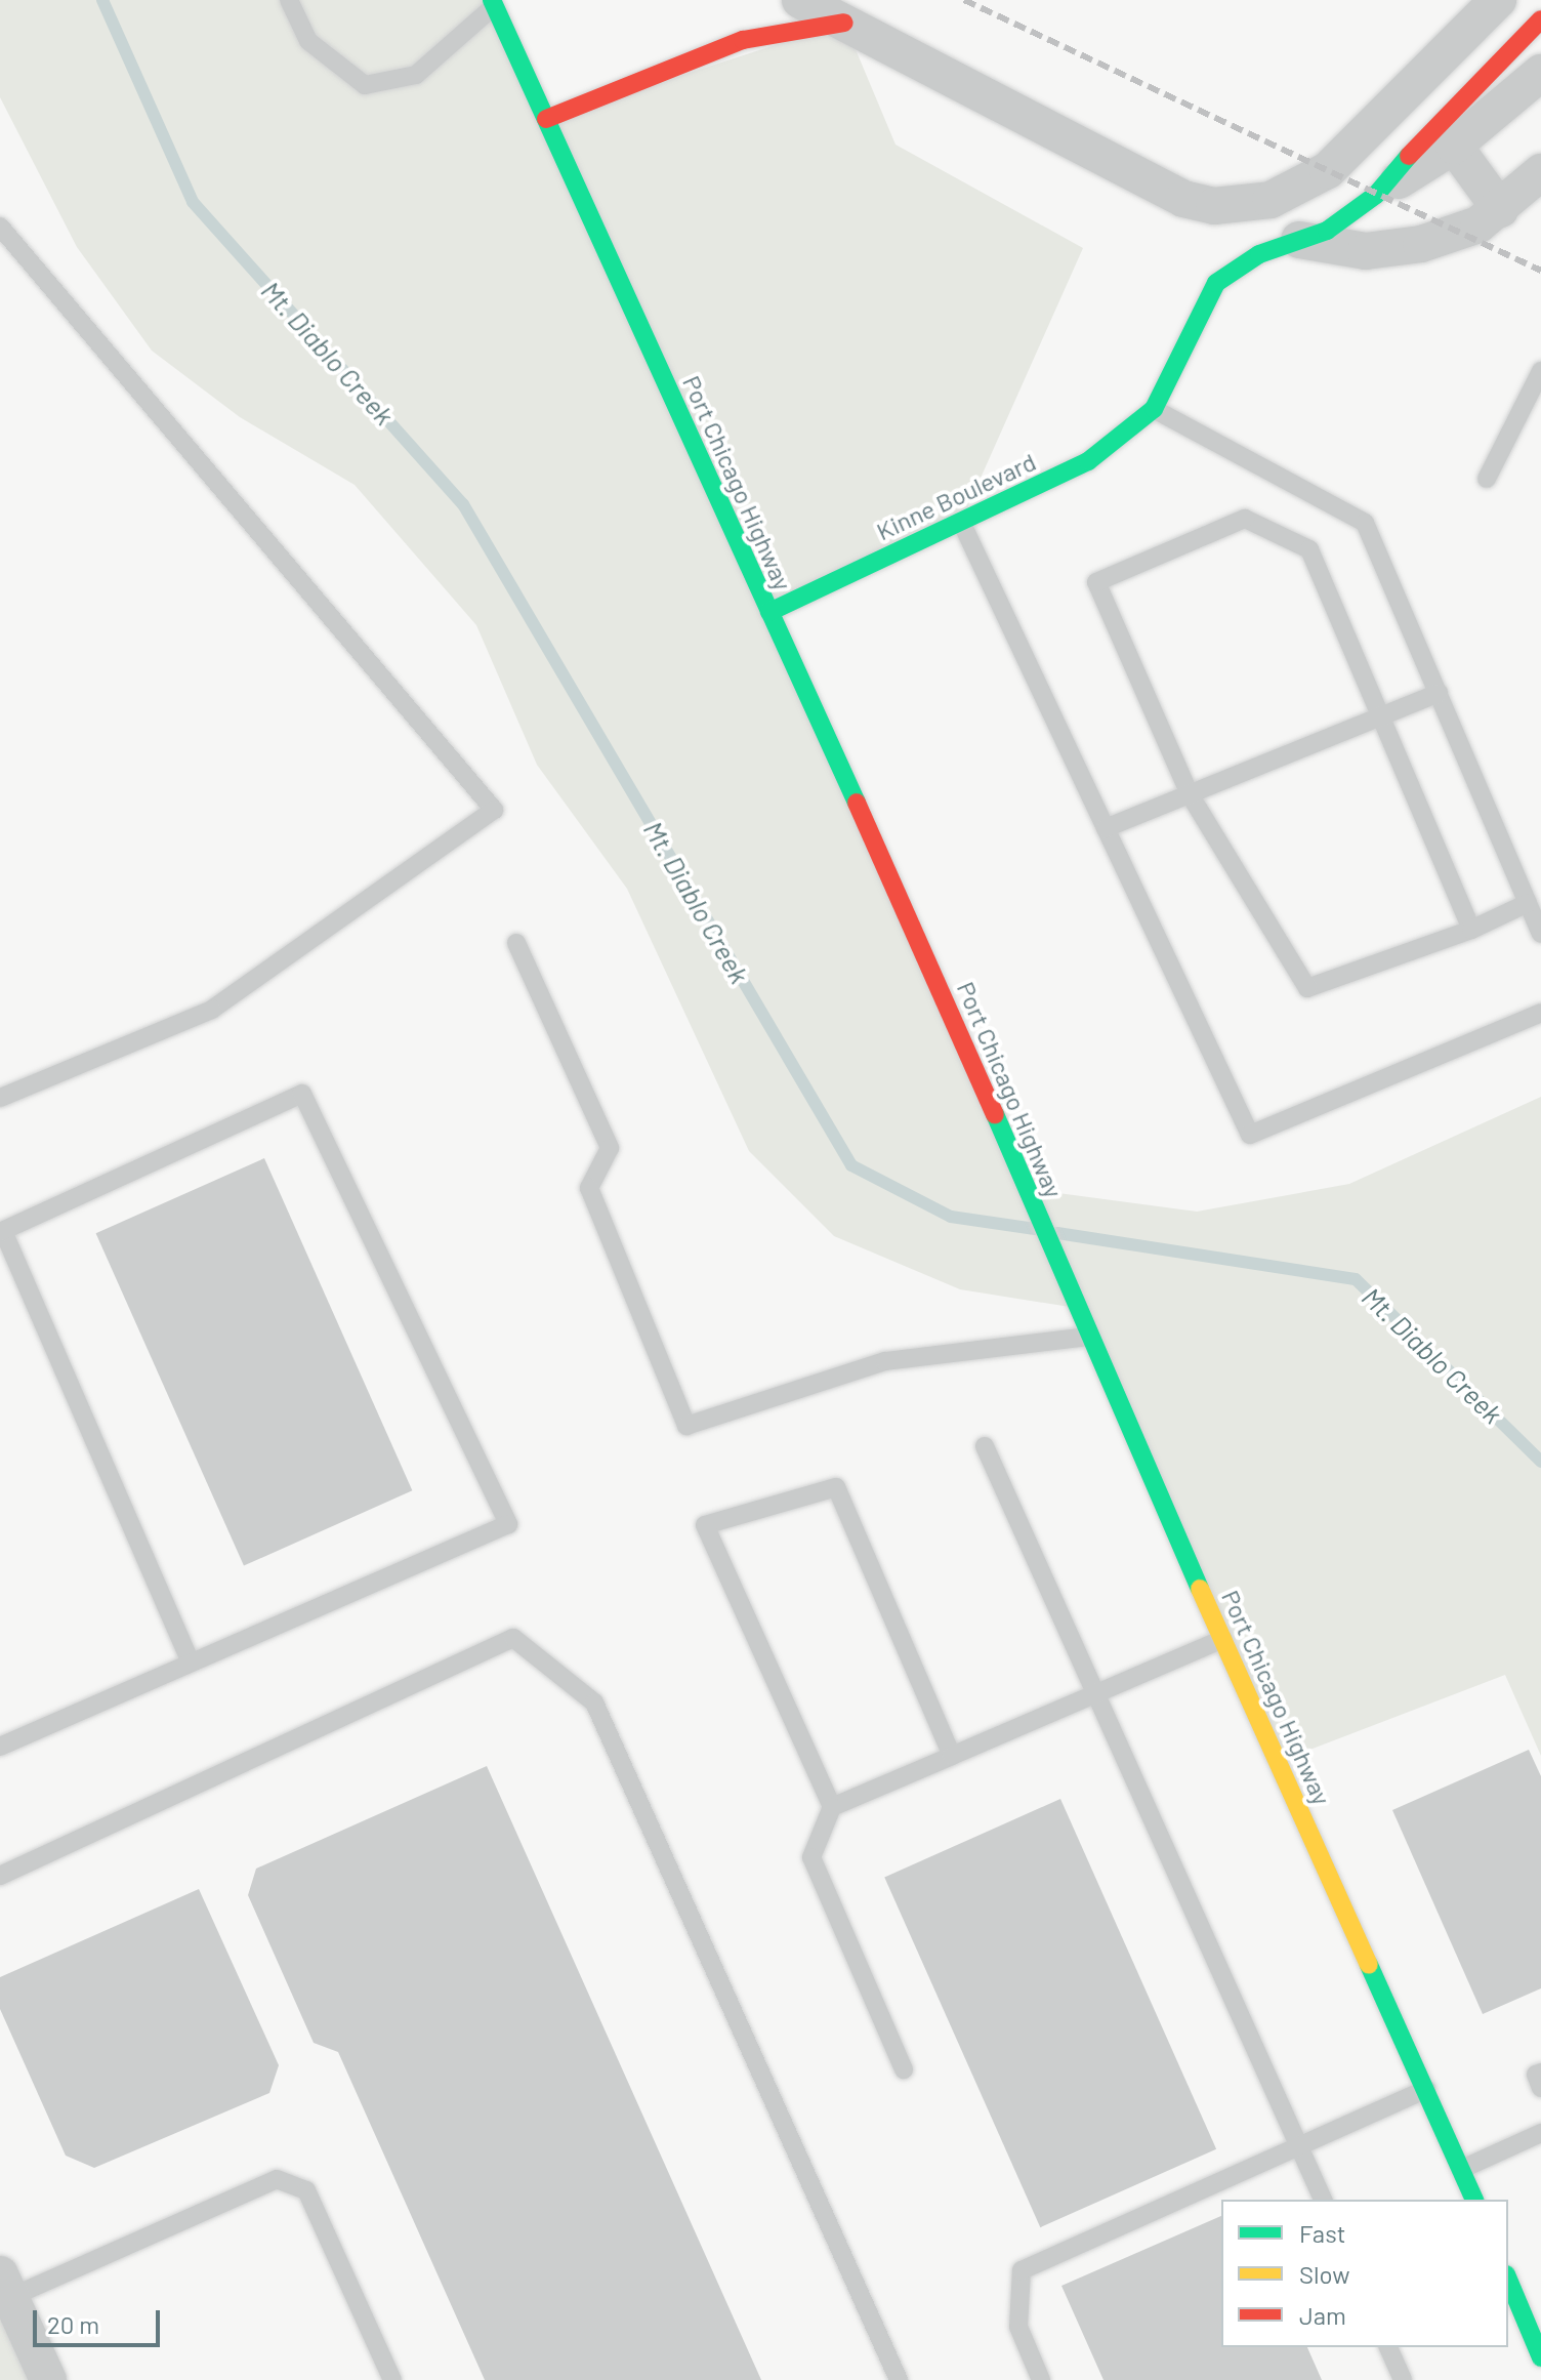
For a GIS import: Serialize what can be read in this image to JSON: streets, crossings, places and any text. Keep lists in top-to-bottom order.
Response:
{
  "streets": {
    "street": ["Port Chicago Highway", "Kinne Boulevard"]
  },
  "crossings": [
    ["Port Chicago Highway", "Kinne Boulevard"]
  ],
  "water": ["Mt. Diablo Creek"],
  "legend": ["Fast", "Slow", "Jam"],
  "scale_bar": "20 m"
}
